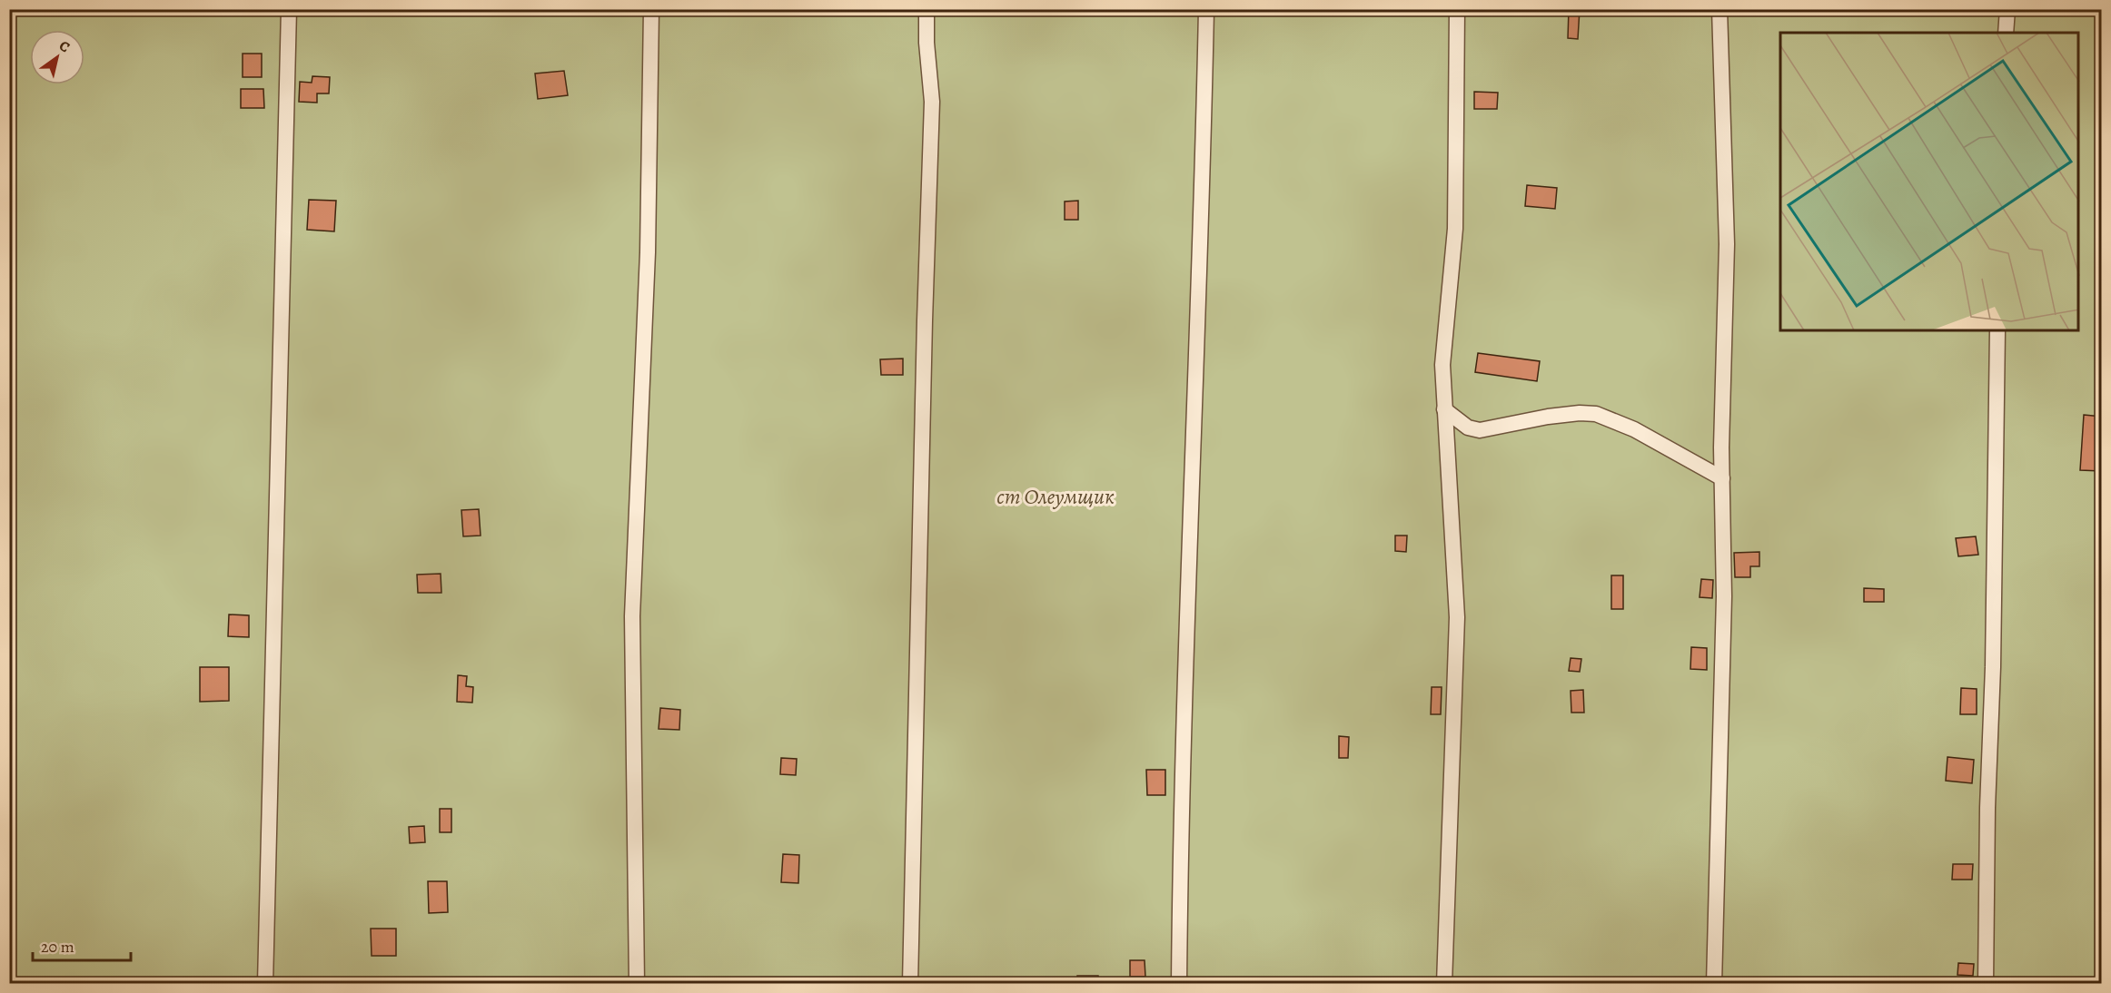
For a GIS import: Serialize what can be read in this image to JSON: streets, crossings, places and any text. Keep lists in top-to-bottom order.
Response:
{
  "parks": ["ст Олеумщик"],
  "scale_bar": "20 m",
  "north": "top right"
}
